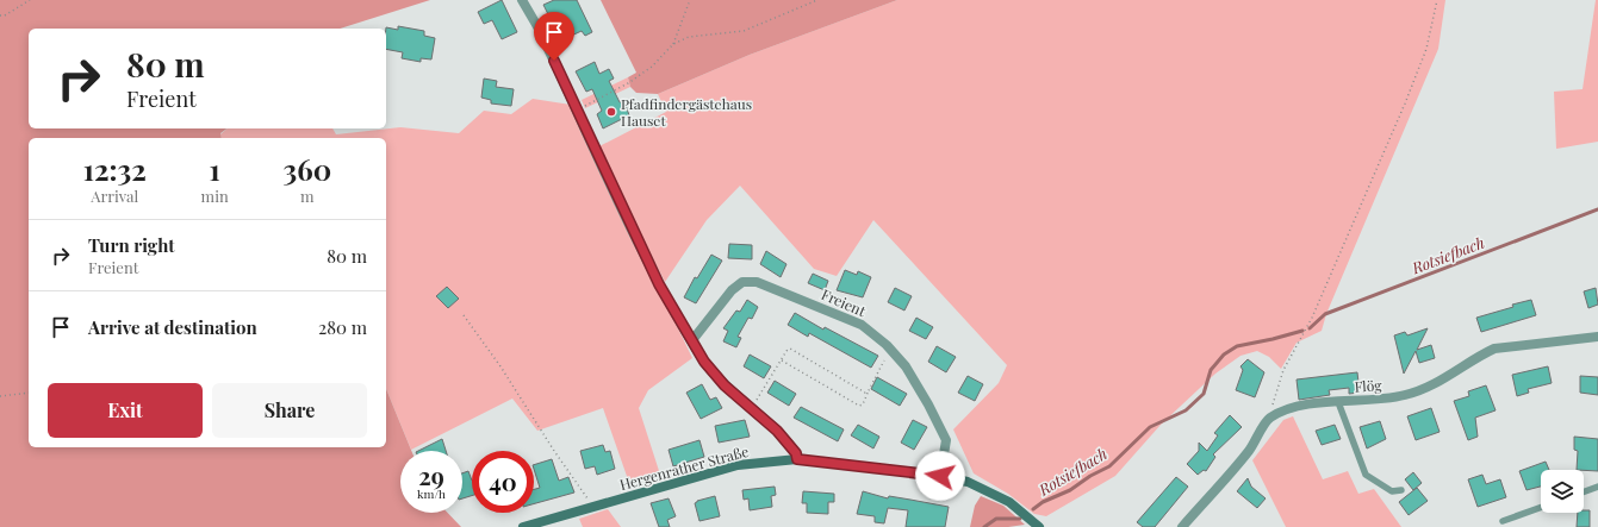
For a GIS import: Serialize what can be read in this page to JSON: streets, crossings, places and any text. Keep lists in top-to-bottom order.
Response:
{
  "streets": {
    "street": ["Freient", "Flög", "Hergenrather Straße"]
  },
  "crossings": [
    ["Freient", "Hergenrather Straße"]
  ],
  "water": ["Rotsiefbach"],
  "places": ["Pfadfindergästehaus Hauset"],
  "page": {
    "turn": ["80 m", "Freient"],
    "eta": [
      "12:32",
      "Arrival",
      "1",
      "min",
      "360",
      "m"
    ],
    "list": [
      {
        "name": "Turn right",
        "note": "Freient",
        "value": "80 m"
      },
      {
        "name": "Arrive at destination",
        "value": "280 m"
      }
    ],
    "buttons": ["Exit", "Share"],
    "speed": "29 km/h",
    "limit": "40"
  }
}
